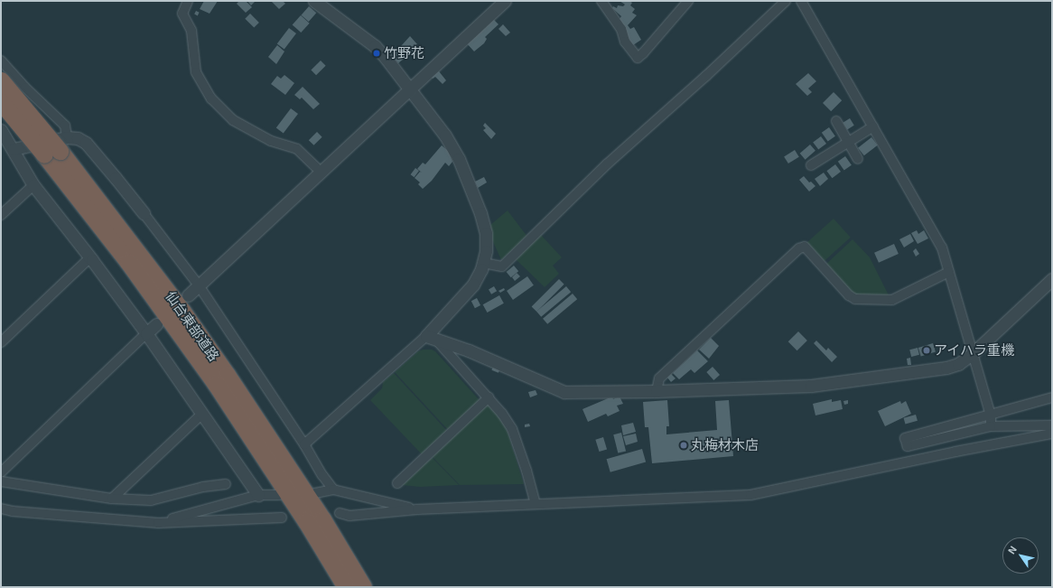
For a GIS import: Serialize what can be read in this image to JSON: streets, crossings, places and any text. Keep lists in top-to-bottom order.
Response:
{
  "streets": {
    "highway": ["仙台東部道路"]
  },
  "places": ["竹野花", "アイハラ重機", "丸梅材木店"],
  "north": "top left"
}
